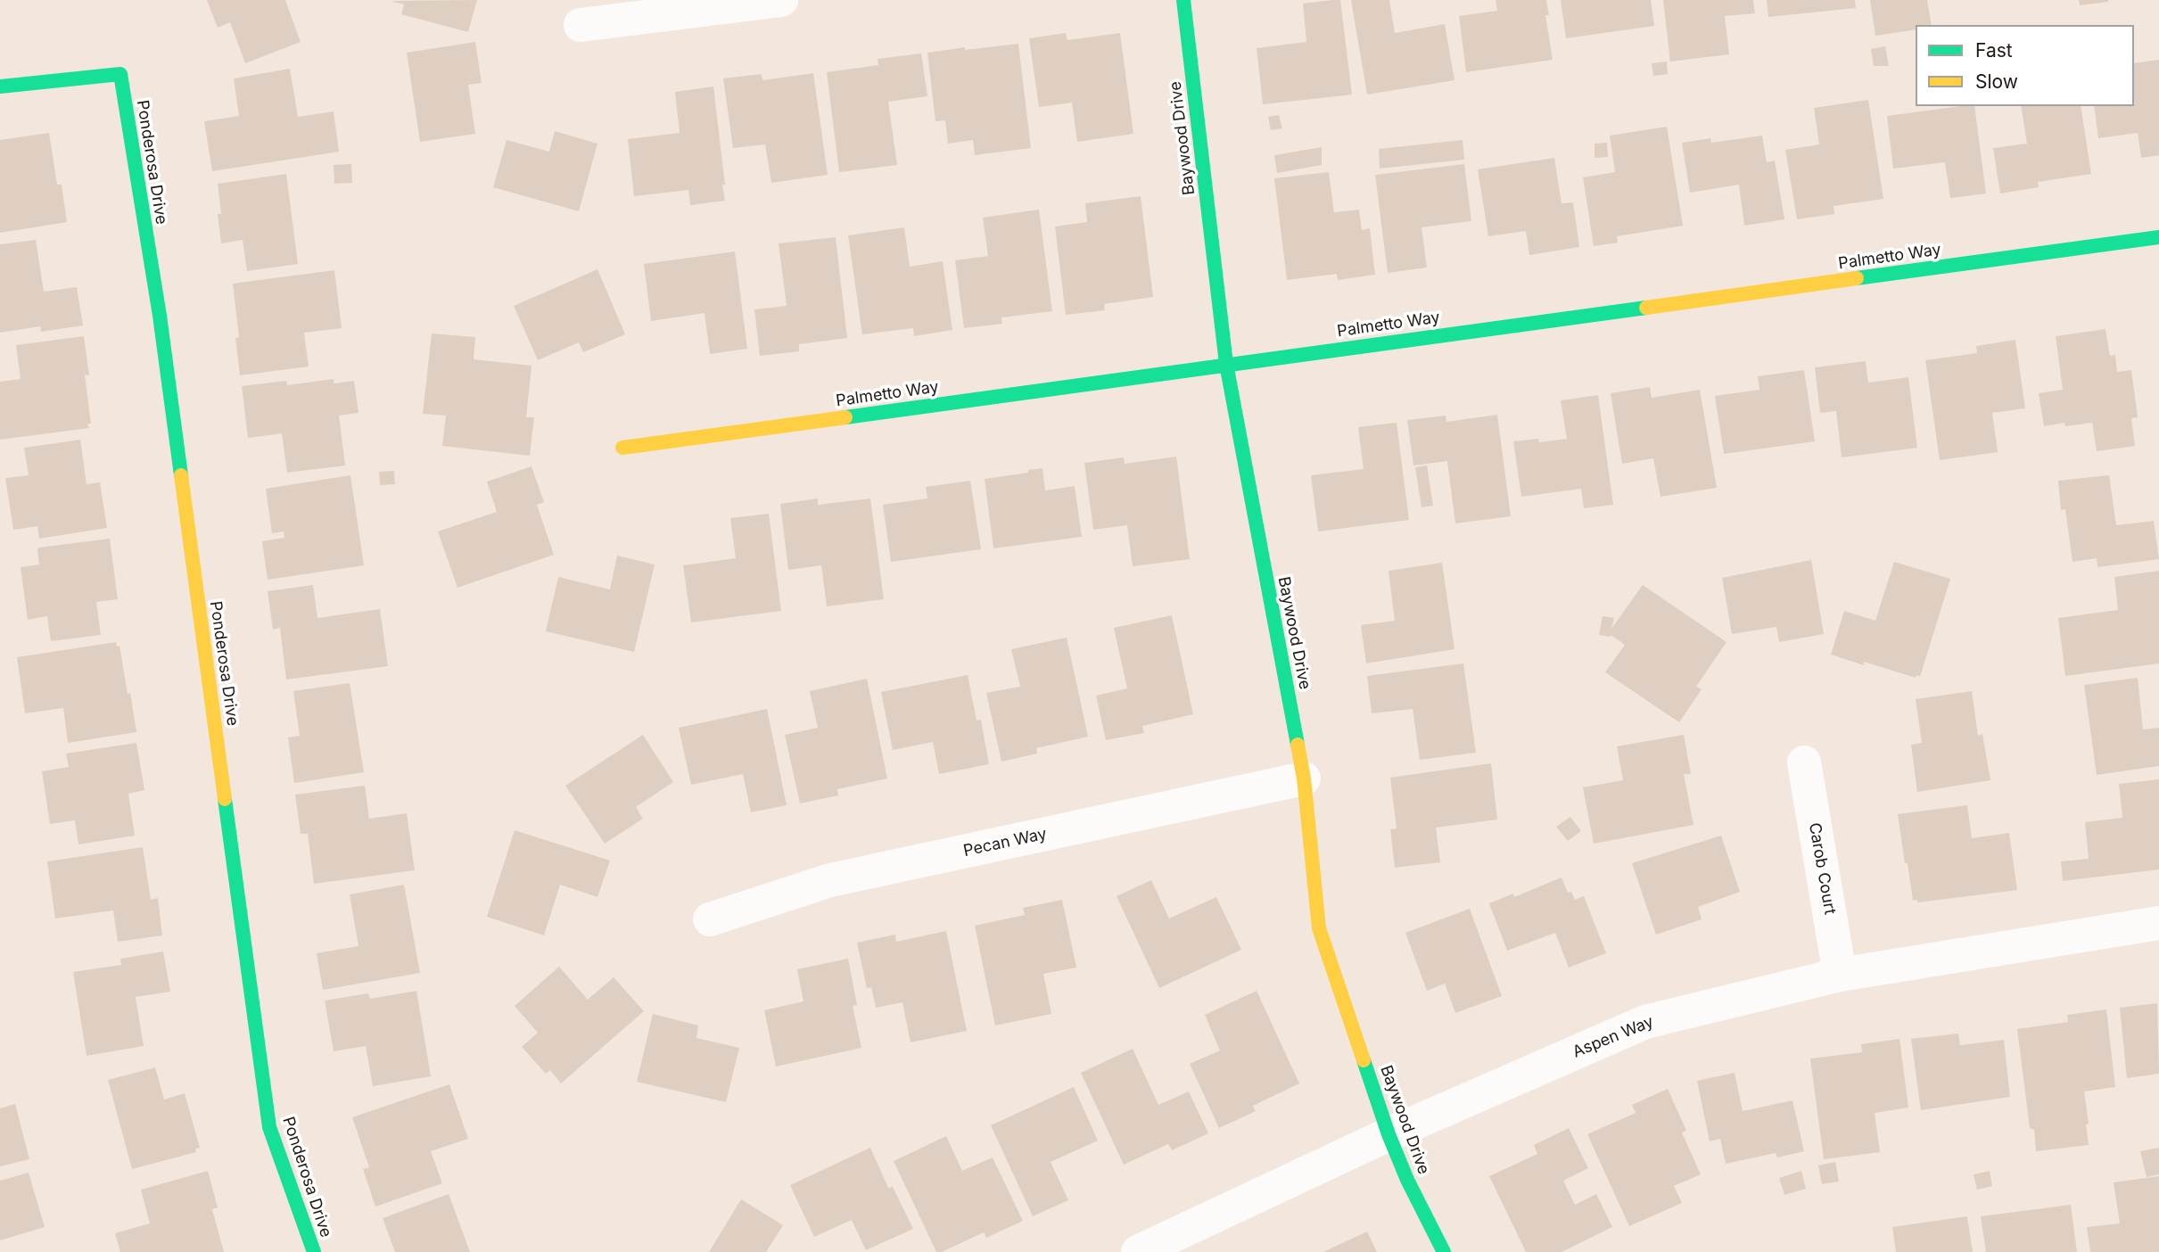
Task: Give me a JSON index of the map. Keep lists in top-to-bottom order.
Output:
{
  "streets": {
    "street": [
      "Baywood Drive",
      "Ponderosa Drive",
      "Palmetto Way",
      "Pecan Way",
      "Carob Court",
      "Aspen Way"
    ]
  },
  "crossings": [
    ["Baywood Drive", "Palmetto Way"],
    ["Baywood Drive", "Pecan Way"],
    ["Baywood Drive", "Aspen Way"],
    ["Carob Court", "Aspen Way"]
  ],
  "legend": ["Fast", "Slow"]
}
